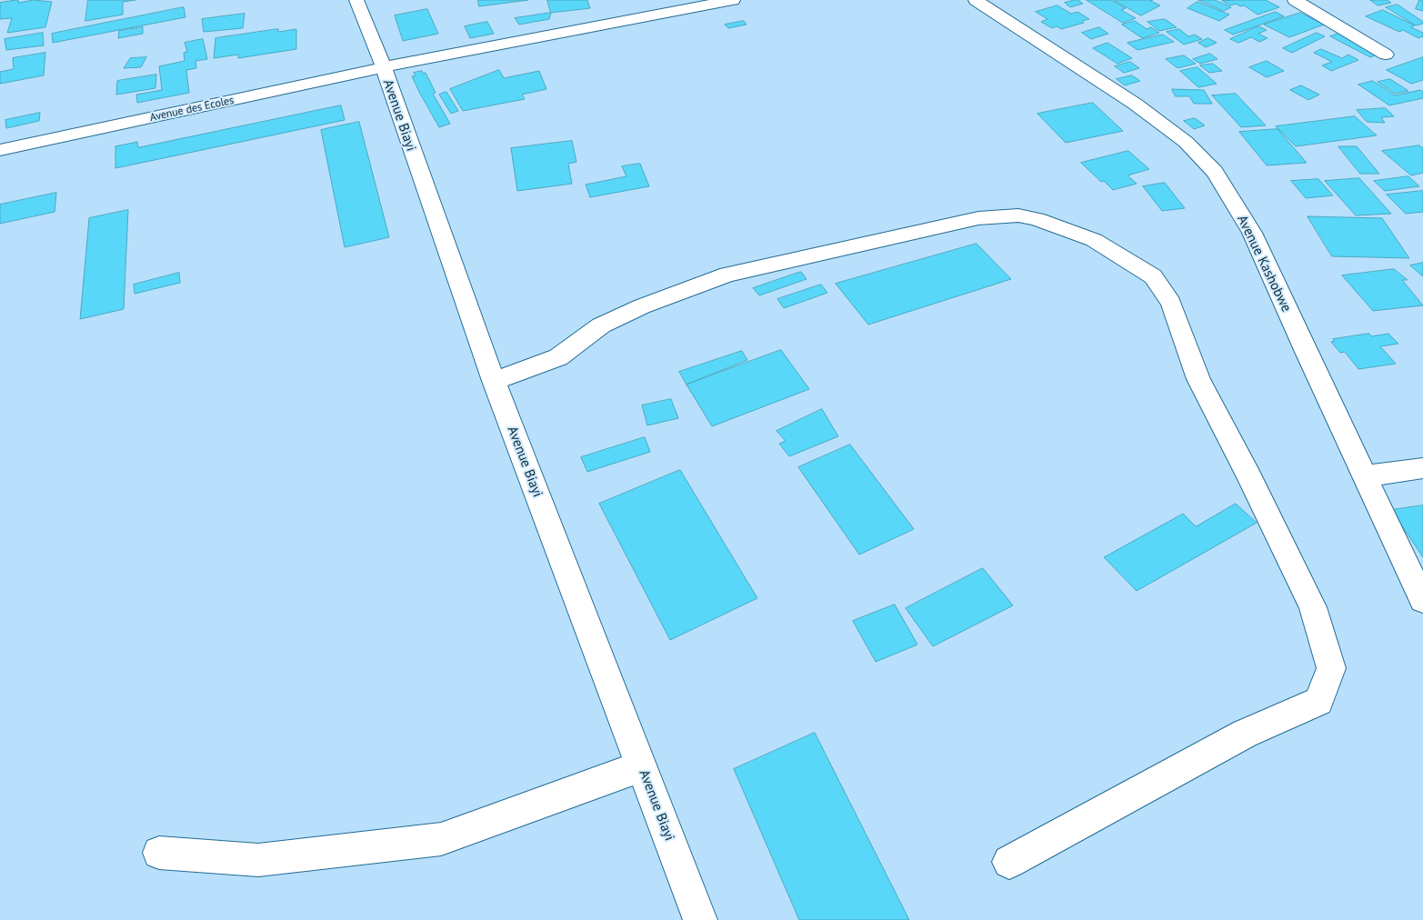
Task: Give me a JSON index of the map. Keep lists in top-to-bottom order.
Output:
{
  "streets": {
    "street": ["Avenue des Ecoles", "Avenue Biayi", "Avenue Kashobwe"]
  },
  "crossings": [
    ["Avenue des Ecoles", "Avenue Biayi"]
  ]
}
